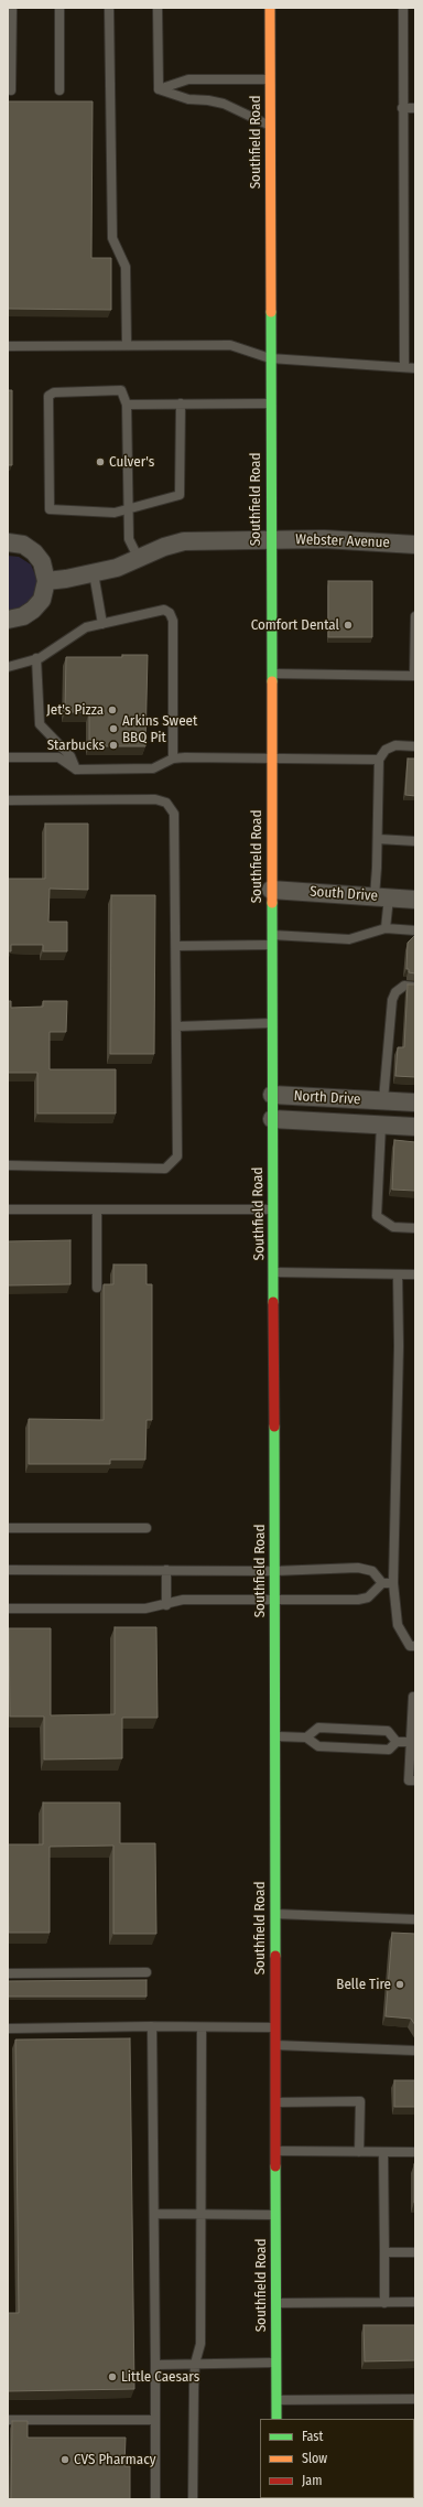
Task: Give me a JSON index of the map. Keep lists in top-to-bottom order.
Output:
{
  "streets": {
    "main road": ["Southfield Road"],
    "street": ["Webster Avenue", "South Drive", "North Drive"]
  },
  "crossings": [
    ["Southfield Road", "Webster Avenue"],
    ["Southfield Road", "South Drive"],
    ["Southfield Road", "North Drive"]
  ],
  "places": [
    "Culver's",
    "Comfort Dental",
    "Jet's Pizza",
    "Arkins Sweet BBQ Pit",
    "Starbucks",
    "Belle Tire",
    "Little Caesars",
    "CVS Pharmacy"
  ],
  "legend": ["Fast", "Slow", "Jam"]
}
